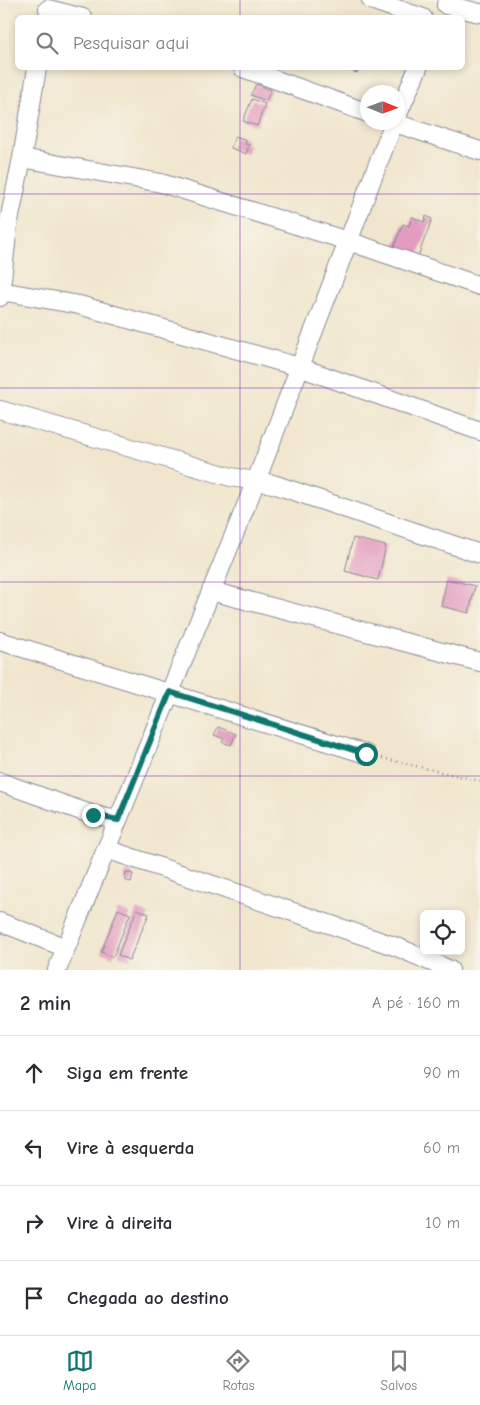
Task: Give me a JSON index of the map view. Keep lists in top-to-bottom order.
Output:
{
  "north": "right",
  "page": {
    "search": "Pesquisar aqui",
    "heading": ["2 min", "A pé · 160 m"],
    "list": [
      ["Siga em frente", "90 m"],
      ["Vire à esquerda", "60 m"],
      ["Vire à direita", "10 m"],
      "Chegada ao destino"
    ],
    "nav": ["Mapa", "Rotas", "Salvos"]
  }
}
